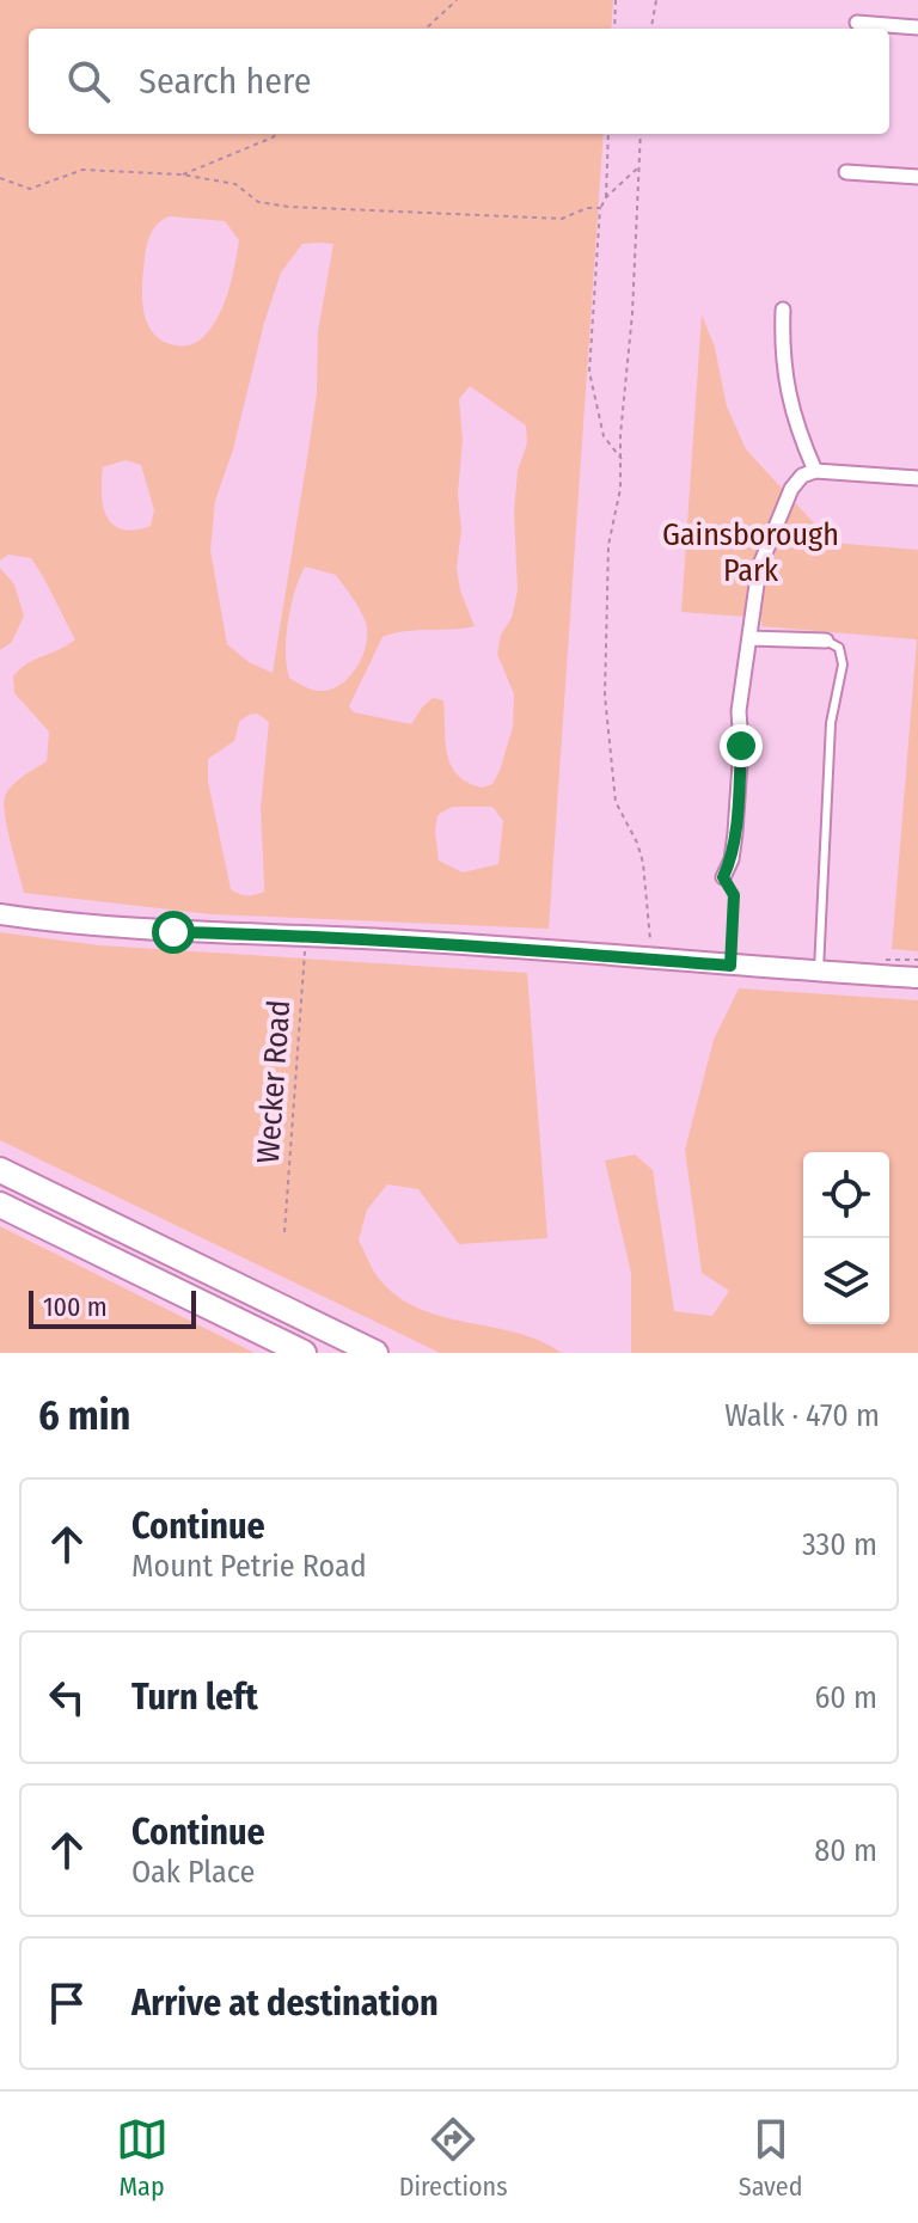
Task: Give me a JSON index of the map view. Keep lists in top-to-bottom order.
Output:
{
  "streets": {
    "path": ["Wecker Road"]
  },
  "parks": ["Gainsborough Park"],
  "scale_bar": "100 m",
  "page": {
    "search": "Search here",
    "scale": "100 m",
    "heading": ["6 min", "Walk · 470 m"],
    "list": [
      ["Continue", "Mount Petrie Road", "330 m"],
      ["Turn left", "60 m"],
      ["Continue", "Oak Place", "80 m"],
      "Arrive at destination"
    ],
    "nav": ["Map", "Directions", "Saved"]
  }
}
